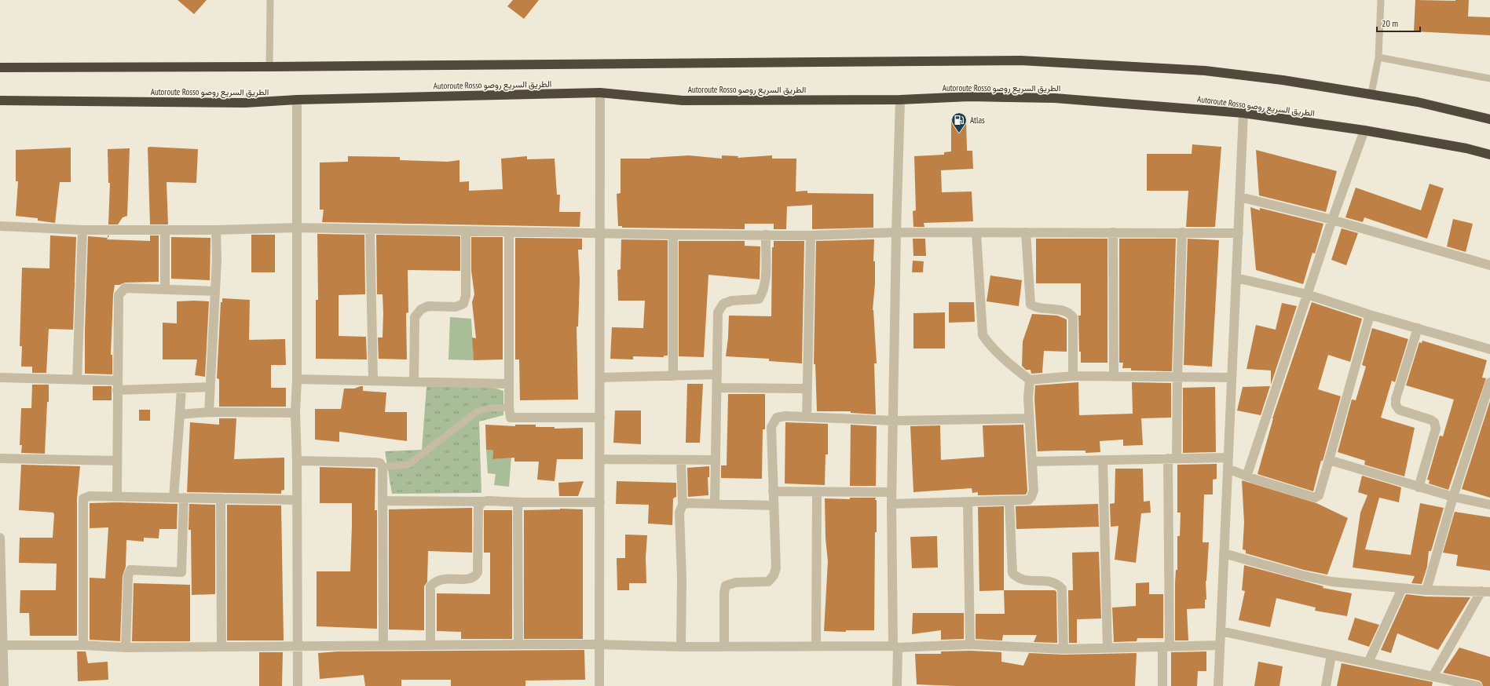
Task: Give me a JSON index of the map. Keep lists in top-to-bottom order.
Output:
{
  "streets": {
    "highway": ["Autoroute Rosso الطريق السريع روصو"]
  },
  "places": {
    "fuel station": ["Atlas"]
  },
  "scale_bar": "20 m"
}
